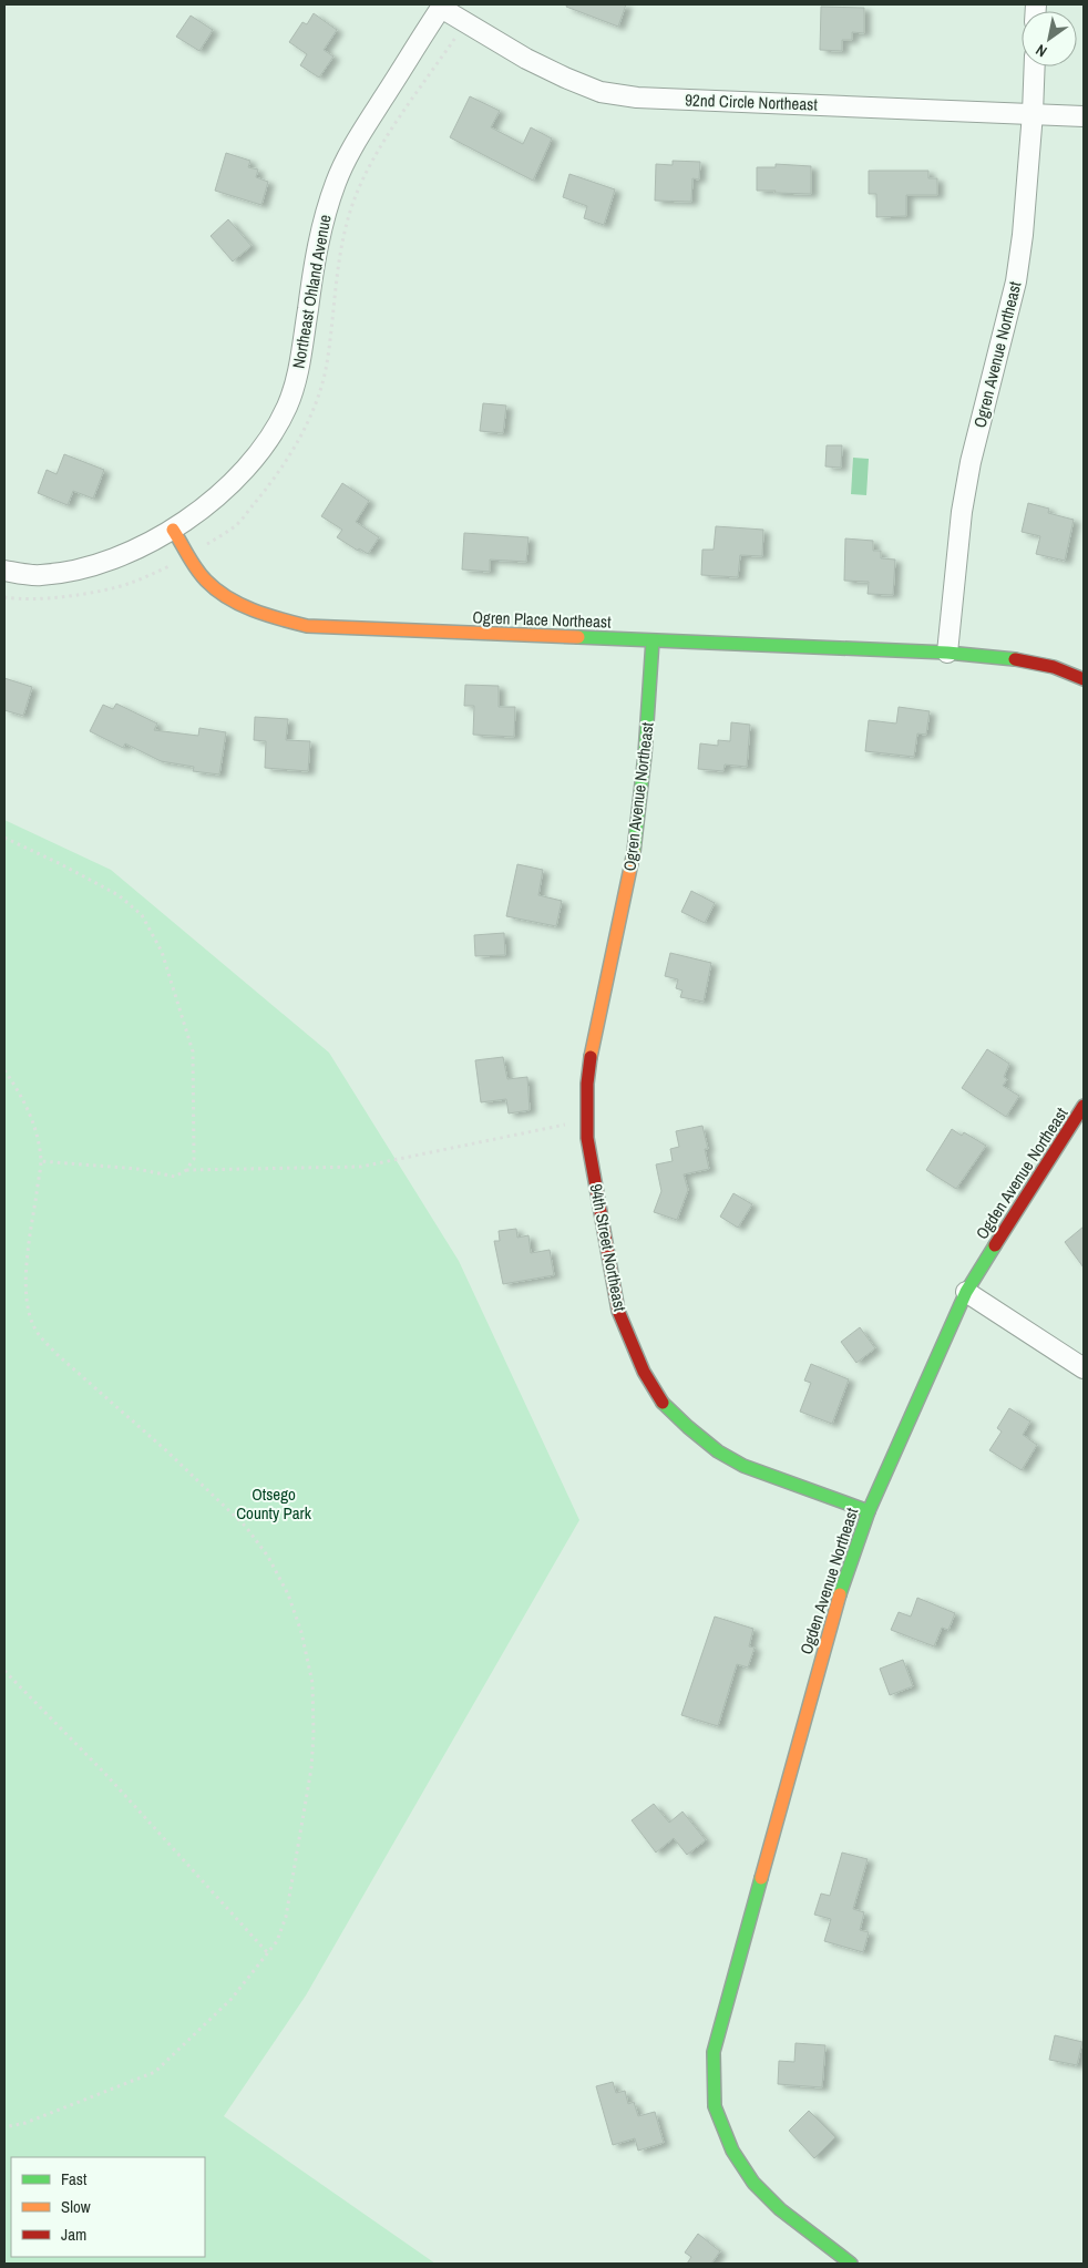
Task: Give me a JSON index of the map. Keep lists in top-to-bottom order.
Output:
{
  "streets": {
    "street": [
      "92nd Circle Northeast",
      "Northeast Ohland Avenue",
      "Ogren Avenue Northeast",
      "Ogren Place Northeast",
      "Ogden Avenue Northeast",
      "94th Street Northeast"
    ]
  },
  "crossings": [
    ["92nd Circle Northeast", "Northeast Ohland Avenue"],
    ["92nd Circle Northeast", "Ogren Avenue Northeast"],
    ["Northeast Ohland Avenue", "Ogren Place Northeast"],
    ["Ogren Avenue Northeast", "Ogren Place Northeast"],
    ["Ogren Avenue Northeast", "94th Street Northeast"],
    ["Ogden Avenue Northeast", "94th Street Northeast"]
  ],
  "parks": ["Otsego County Park"],
  "legend": ["Fast", "Slow", "Jam"],
  "north": "bottom left"
}
